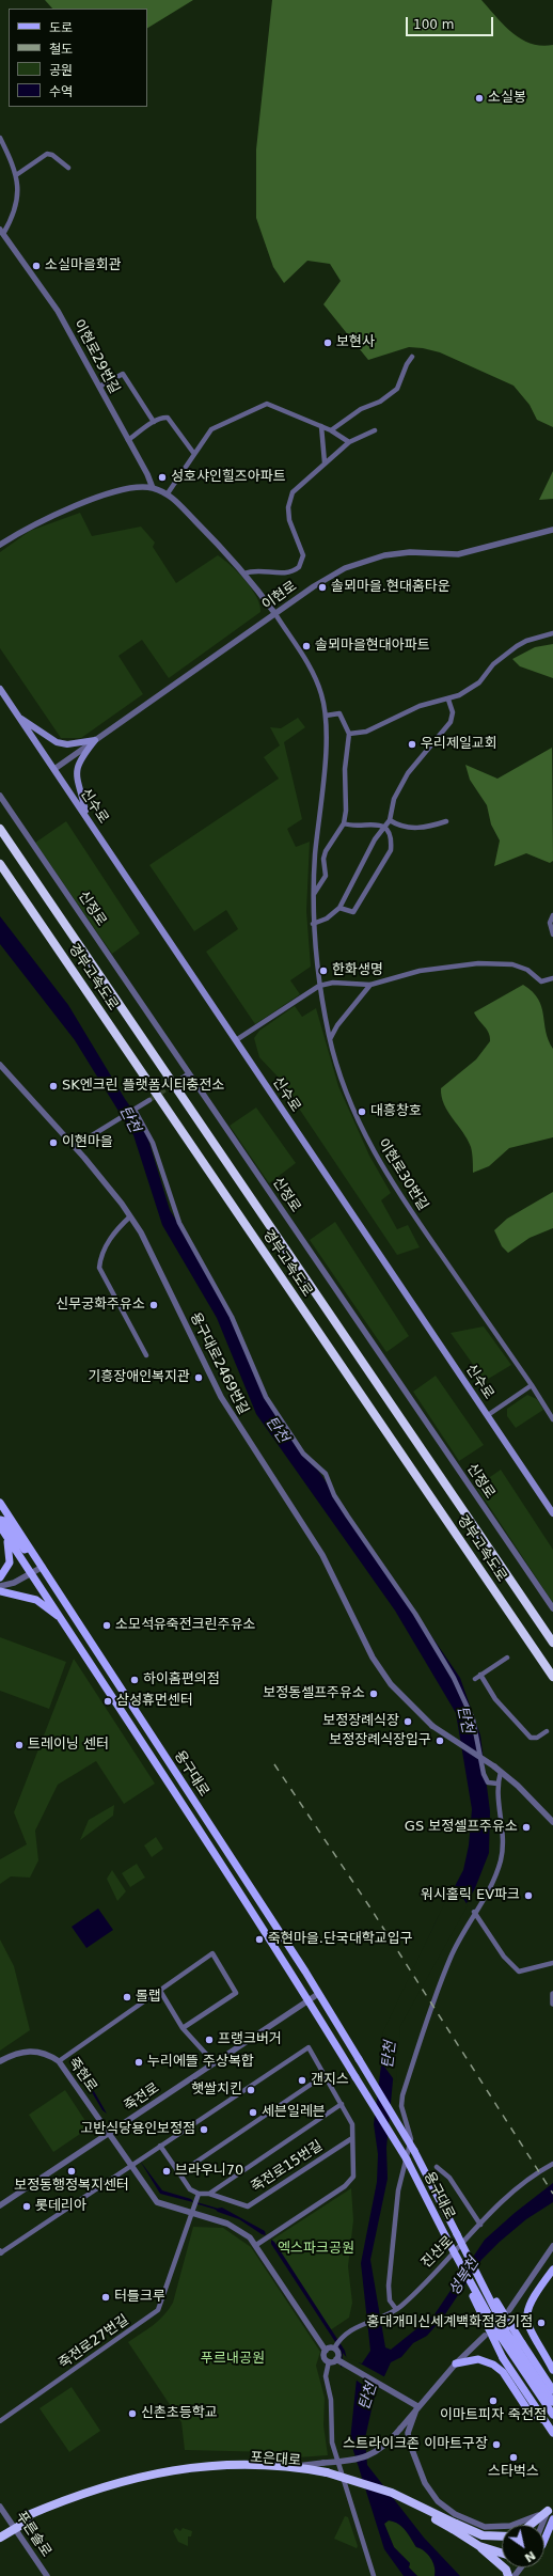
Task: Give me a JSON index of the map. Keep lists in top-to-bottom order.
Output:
{
  "streets": {
    "highway": ["경부고속도로", "포은대로"],
    "main road": ["신수로", "용구대로"],
    "street": [
      "이현로29번길",
      "이현로",
      "신정로",
      "이현로30번길",
      "용구대로2469번길",
      "죽현로",
      "죽전로",
      "죽전로15번길",
      "진산로",
      "죽전로27번길",
      "푸른솔로"
    ]
  },
  "crossings": [
    ["이현로", "신수로"],
    ["이현로", "이현로30번길"],
    ["용구대로", "죽전로"],
    ["죽현로", "죽전로"]
  ],
  "water": ["탄천", "성복천"],
  "parks": ["엑스파크공원", "푸르내공원"],
  "places": [
    "소실봉",
    "소실마을회관",
    "보현사",
    "성호샤인힐즈아파트",
    "솔뫼마을.현대홈타운",
    "솔뫼마을현대아파트",
    "우리제일교회",
    "한화생명",
    "SK엔크린 플랫폼시티충전소",
    "대흥창호",
    "이현마을",
    "신무궁화주유소",
    "기흥장애인복지관",
    "소모석유죽전크린주유소",
    "하이홈편의점",
    "보정동셀프주유소",
    "삼성휴먼센터",
    "보정장례식장",
    "보정장례식장입구",
    "트레이닝 센터",
    "GS 보정셀프주유소",
    "워시홀릭 EV파크",
    "죽현마을.단국대학교입구",
    "롤랩",
    "프랭크버거",
    "누리에뜰 주상복합",
    "갠지스",
    "햇쌀치킨",
    "세븐일레븐",
    "고반식당용인보정점",
    "보정동행정복지센터",
    "브라우니70",
    "롯데리아",
    "터틀크루",
    "홍대개미신세계백화점경기점",
    "이마트피자 죽전점",
    "신촌초등학교",
    "스트라이크존 이마트구장",
    "스타벅스"
  ],
  "legend": [
    "도로",
    "철도",
    "공원",
    "수역"
  ],
  "scale_bar": "100 m",
  "north": "bottom right"
}
